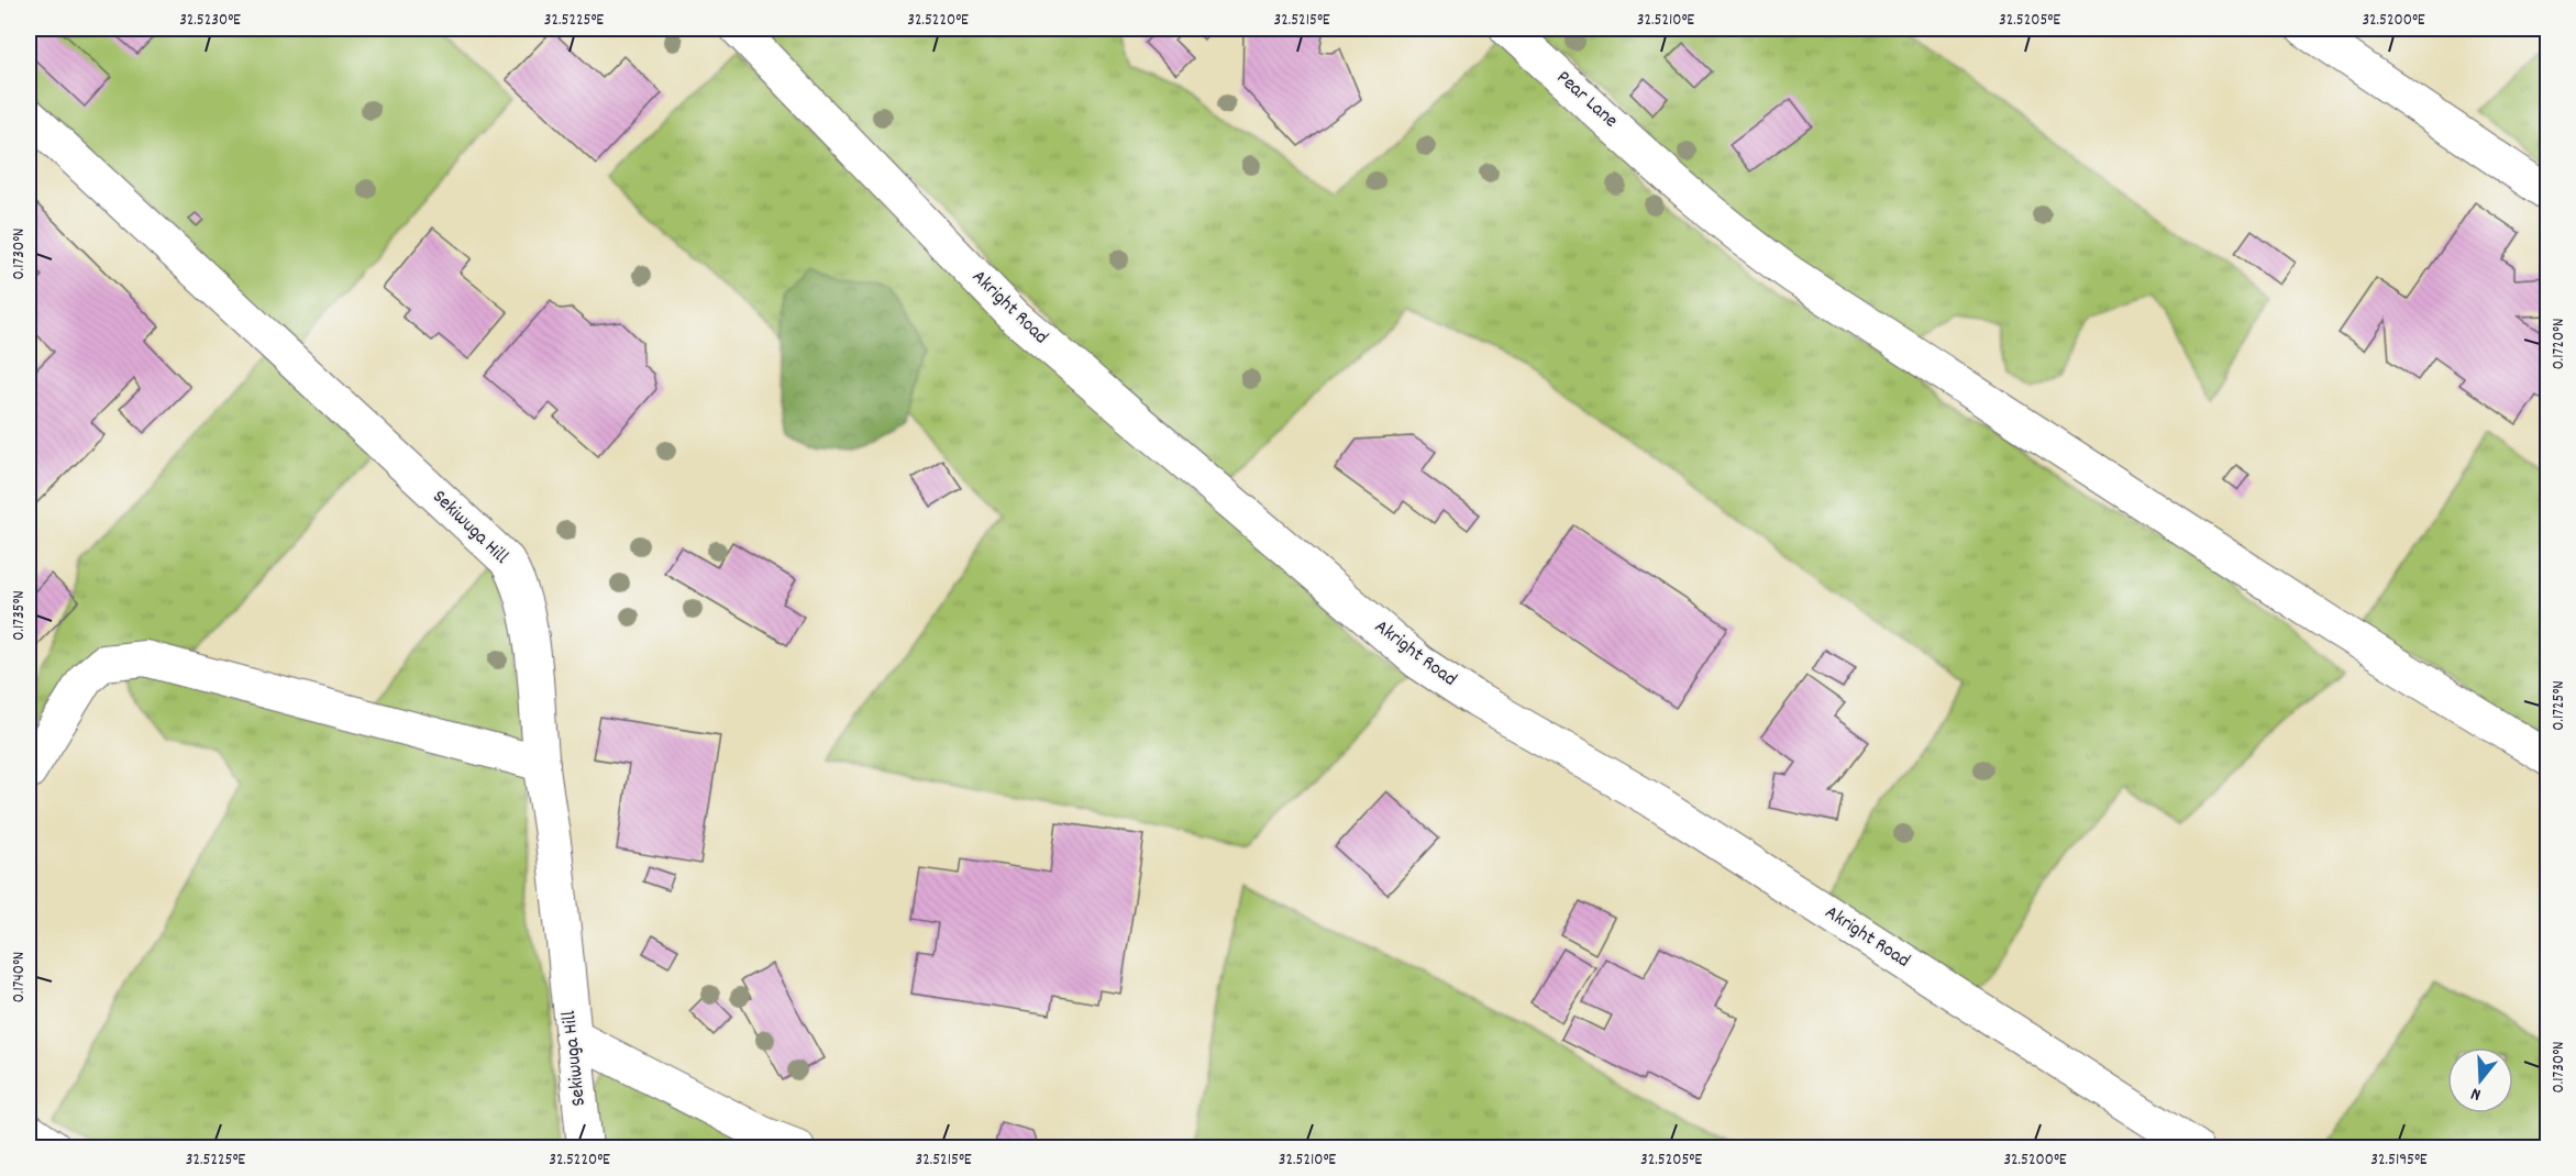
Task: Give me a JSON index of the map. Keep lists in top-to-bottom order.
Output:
{
  "streets": {
    "street": ["Pear Lane", "Akright Road", "Sekiwuga Hill"]
  },
  "north": "bottom",
  "coordinates": [
    "32.5230°E",
    "32.5225°E",
    "32.5220°E",
    "32.5215°E",
    "32.5210°E",
    "32.5205°E",
    "32.5200°E",
    "0.1730°N",
    "0.1720°N",
    "0.1735°N",
    "0.1725°N",
    "0.1740°N",
    "32.5195°E"
  ]
}
